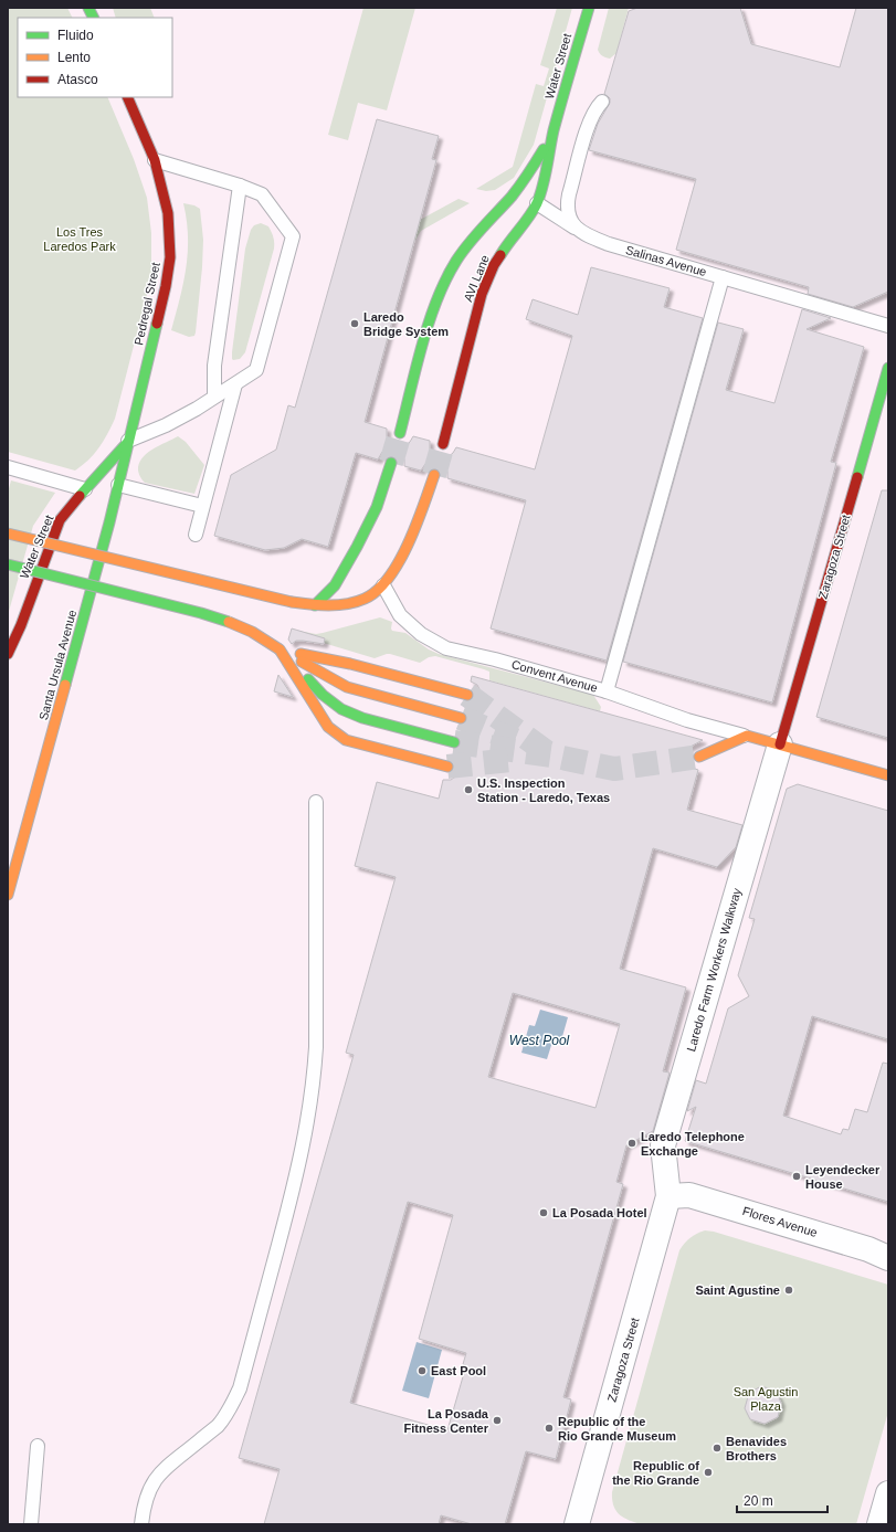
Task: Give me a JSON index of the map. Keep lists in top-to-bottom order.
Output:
{
  "streets": {
    "main road": [
      "Water Street",
      "AVI Lane",
      "Pedregal Street",
      "Zaragoza Street",
      "Santa Ursula Avenue"
    ],
    "street": ["Laredo Farm Workers Walkway", "Flores Avenue"],
    "lane": ["Salinas Avenue", "Convent Avenue"]
  },
  "crossings": [
    ["Water Street", "AVI Lane"],
    ["Water Street", "Pedregal Street"],
    ["Water Street", "Santa Ursula Avenue"],
    ["Salinas Avenue", "AVI Lane"],
    ["Pedregal Street", "Santa Ursula Avenue"],
    ["Zaragoza Street", "Laredo Farm Workers Walkway"],
    ["Zaragoza Street", "Flores Avenue"],
    ["Laredo Farm Workers Walkway", "Flores Avenue"]
  ],
  "water": ["West Pool"],
  "parks": ["Los Tres Laredos Park", "San Agustin Plaza"],
  "places": [
    "Laredo Bridge System",
    "U.S. Inspection Station - Laredo, Texas",
    "Laredo Telephone Exchange",
    "Leyendecker House",
    "La Posada Hotel",
    "Saint Agustine",
    "East Pool",
    "La Posada Fitness Center",
    "Republic of the Rio Grande Museum",
    "Benavides Brothers",
    "Republic of the Rio Grande"
  ],
  "legend": ["Fluido", "Lento", "Atasco"],
  "scale_bar": "20 m"
}
